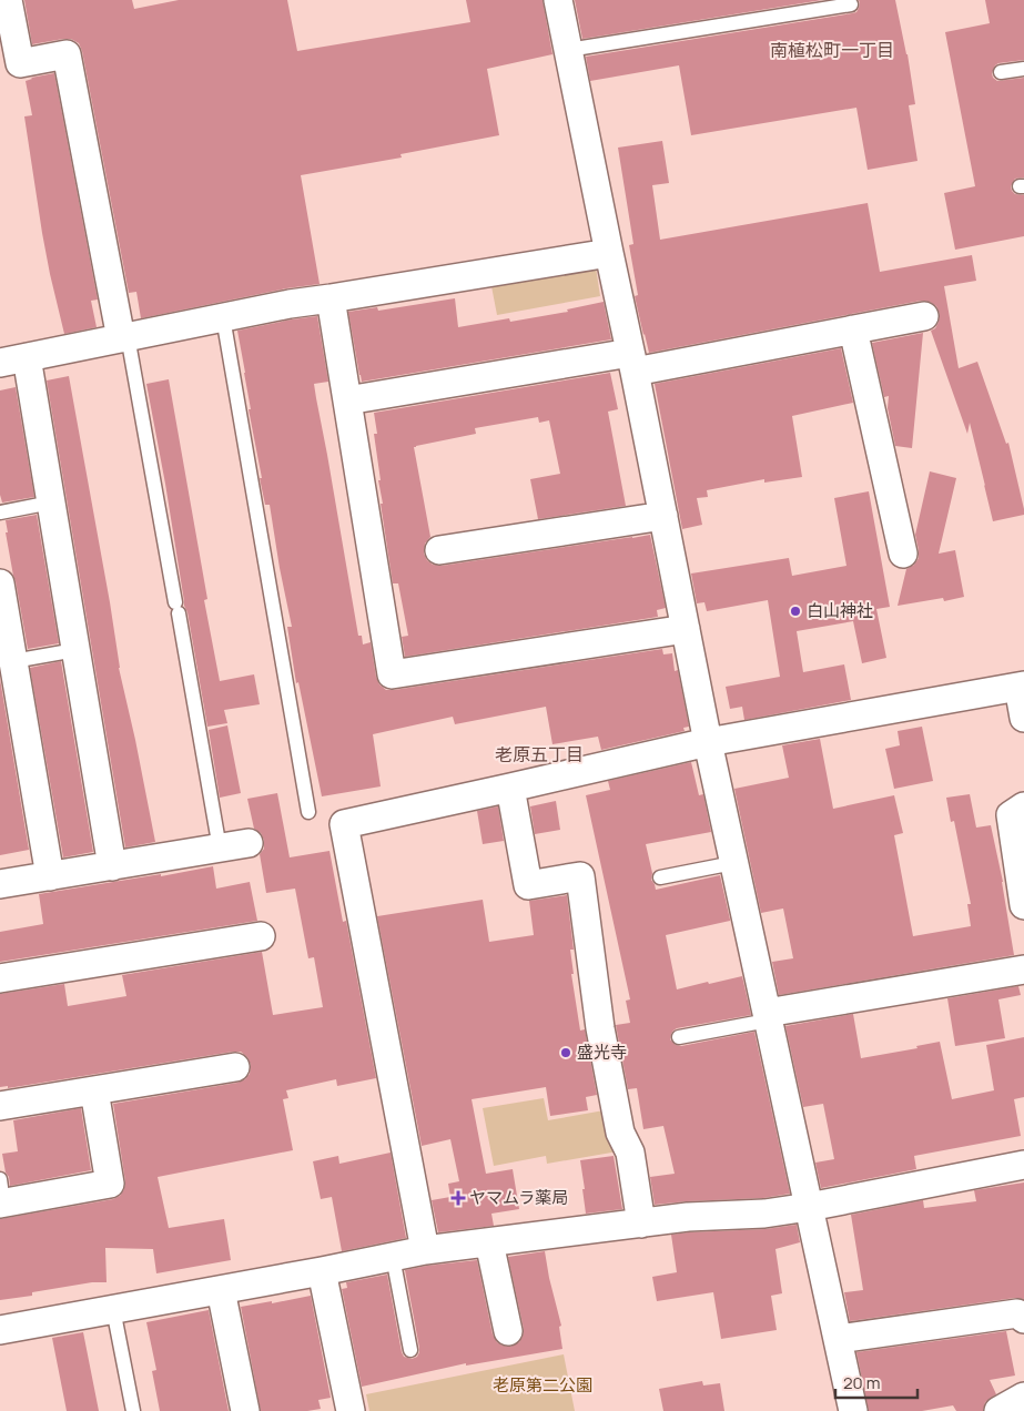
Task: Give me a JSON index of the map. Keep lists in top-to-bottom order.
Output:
{
  "districts": ["南植松町一丁目", "老原五丁目"],
  "parks": ["老原第二公園"],
  "places": {
    "other": ["白山神社", "盛光寺"],
    "health": ["ヤマムラ薬局"]
  },
  "scale_bar": "20 m"
}
